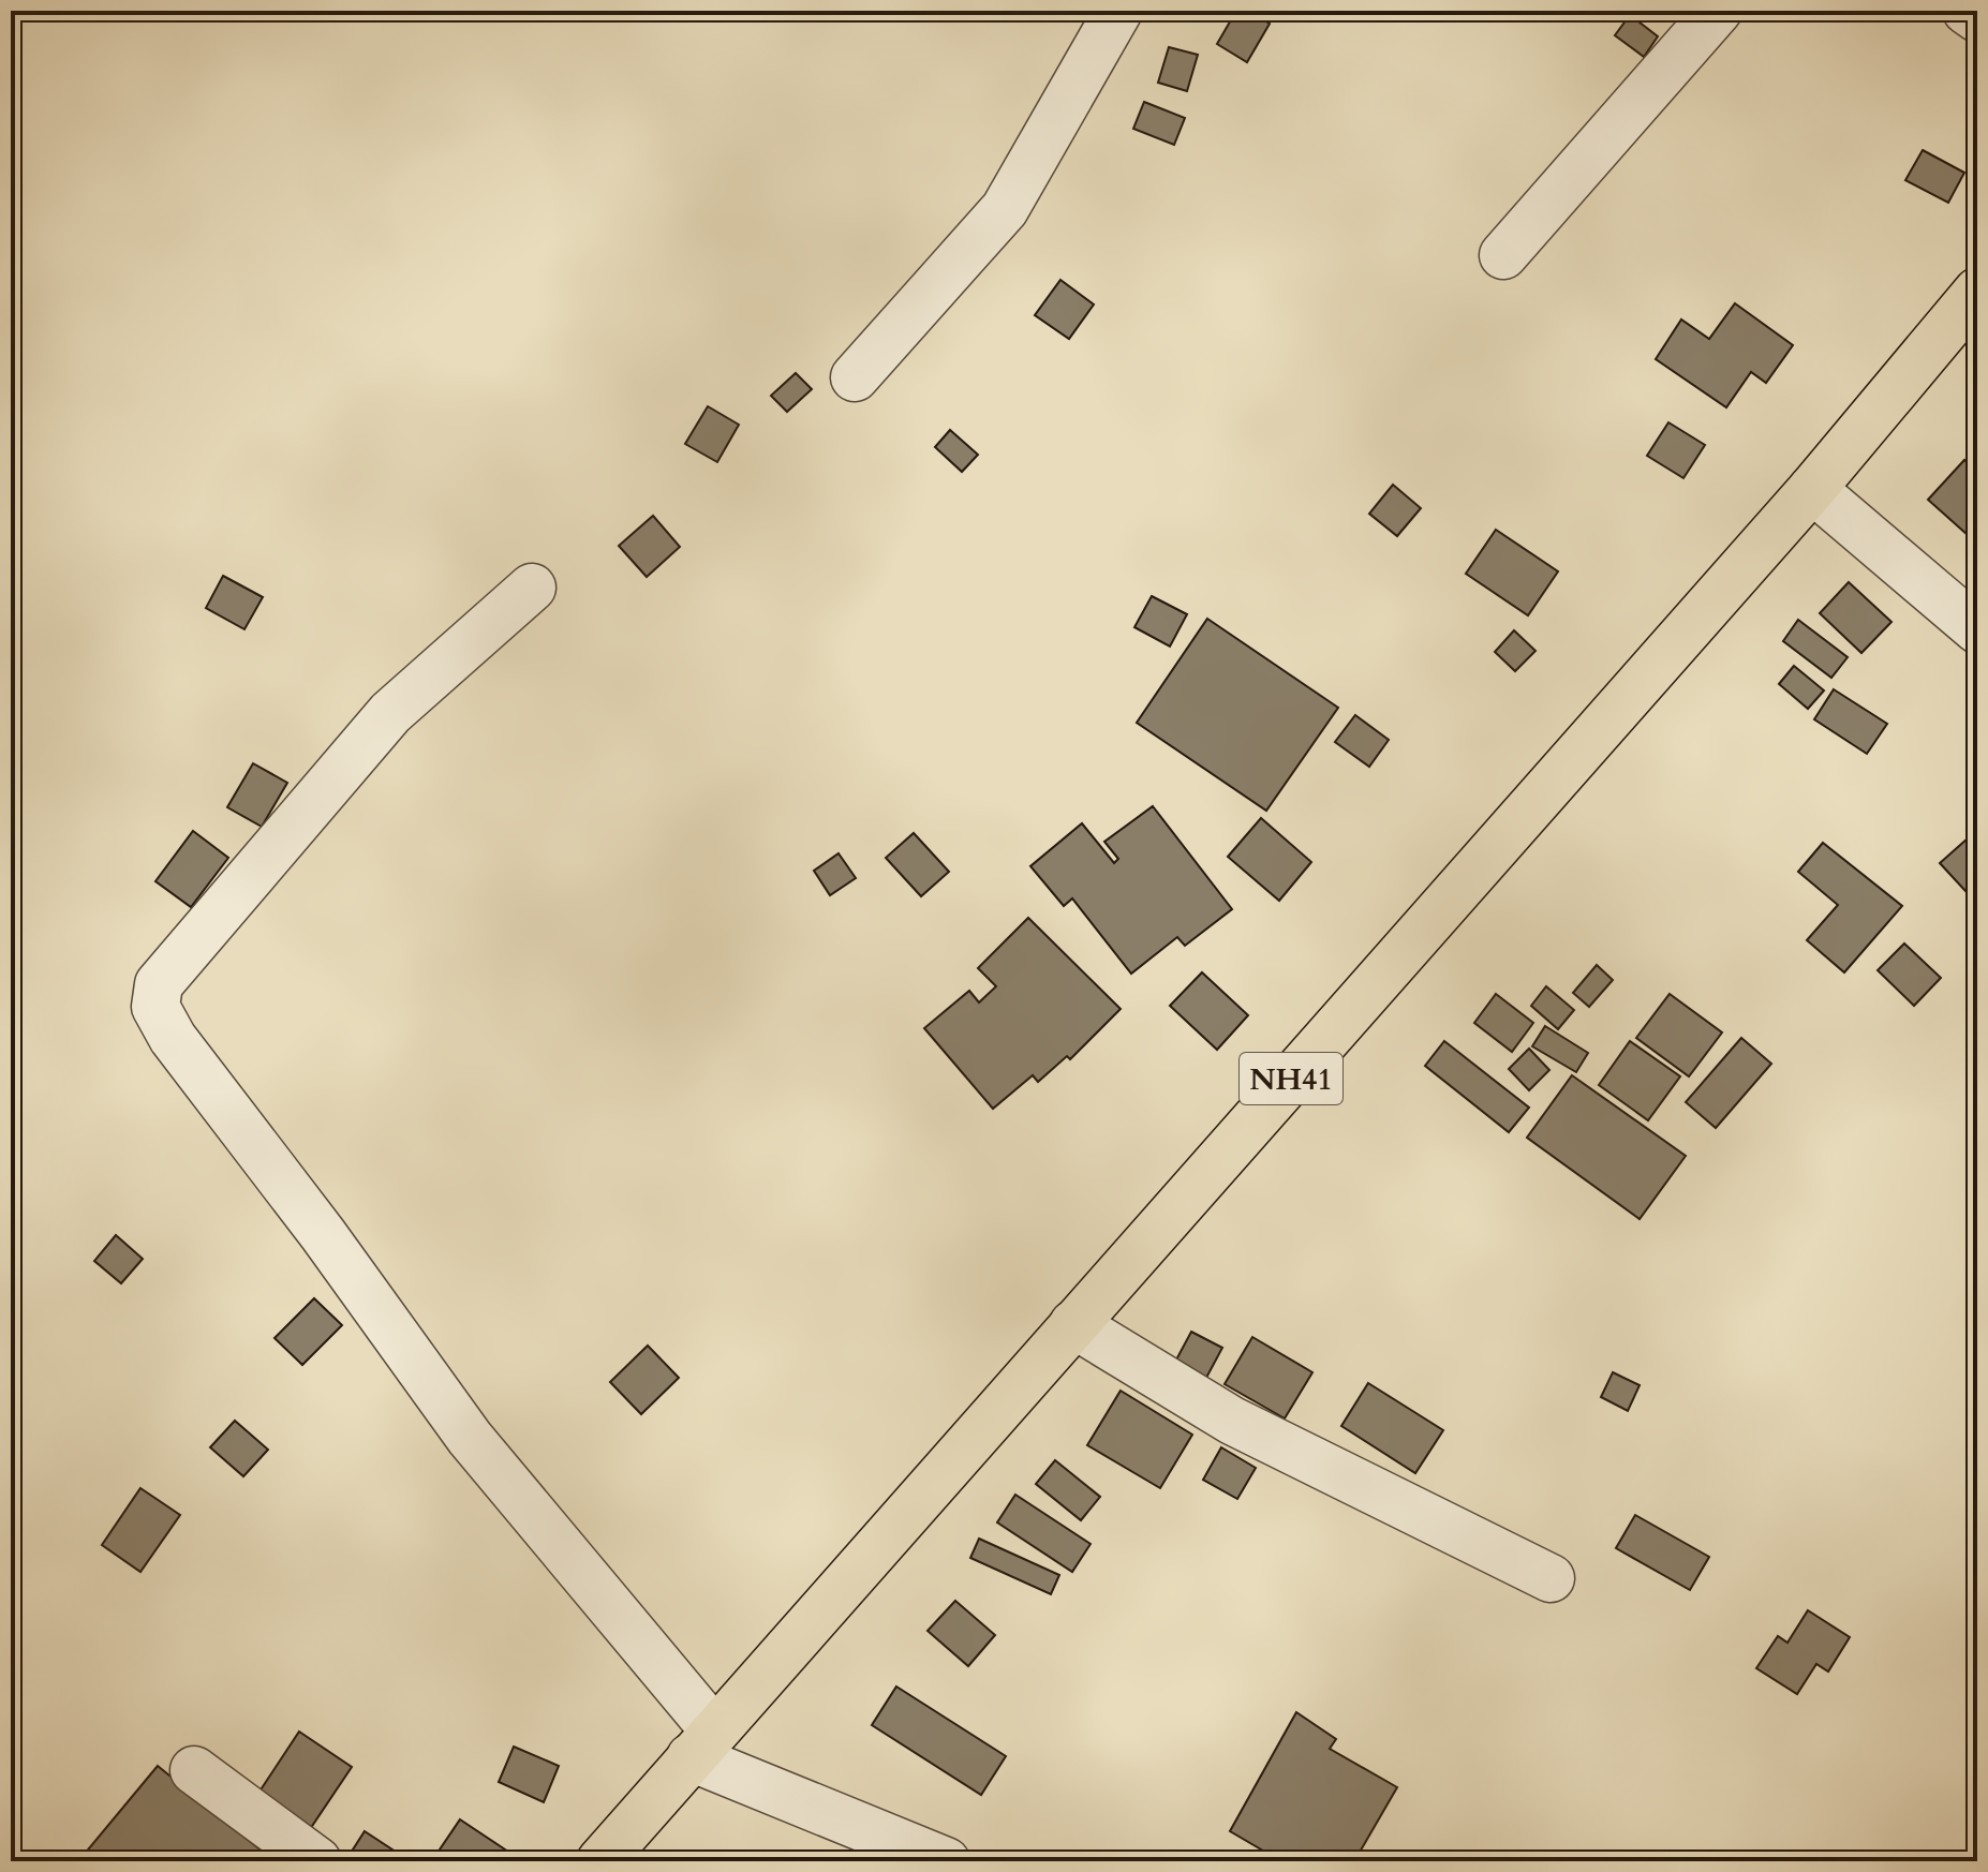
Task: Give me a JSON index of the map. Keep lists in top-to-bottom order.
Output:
{
  "streets": {
    "highway": ["NH41"]
  }
}
